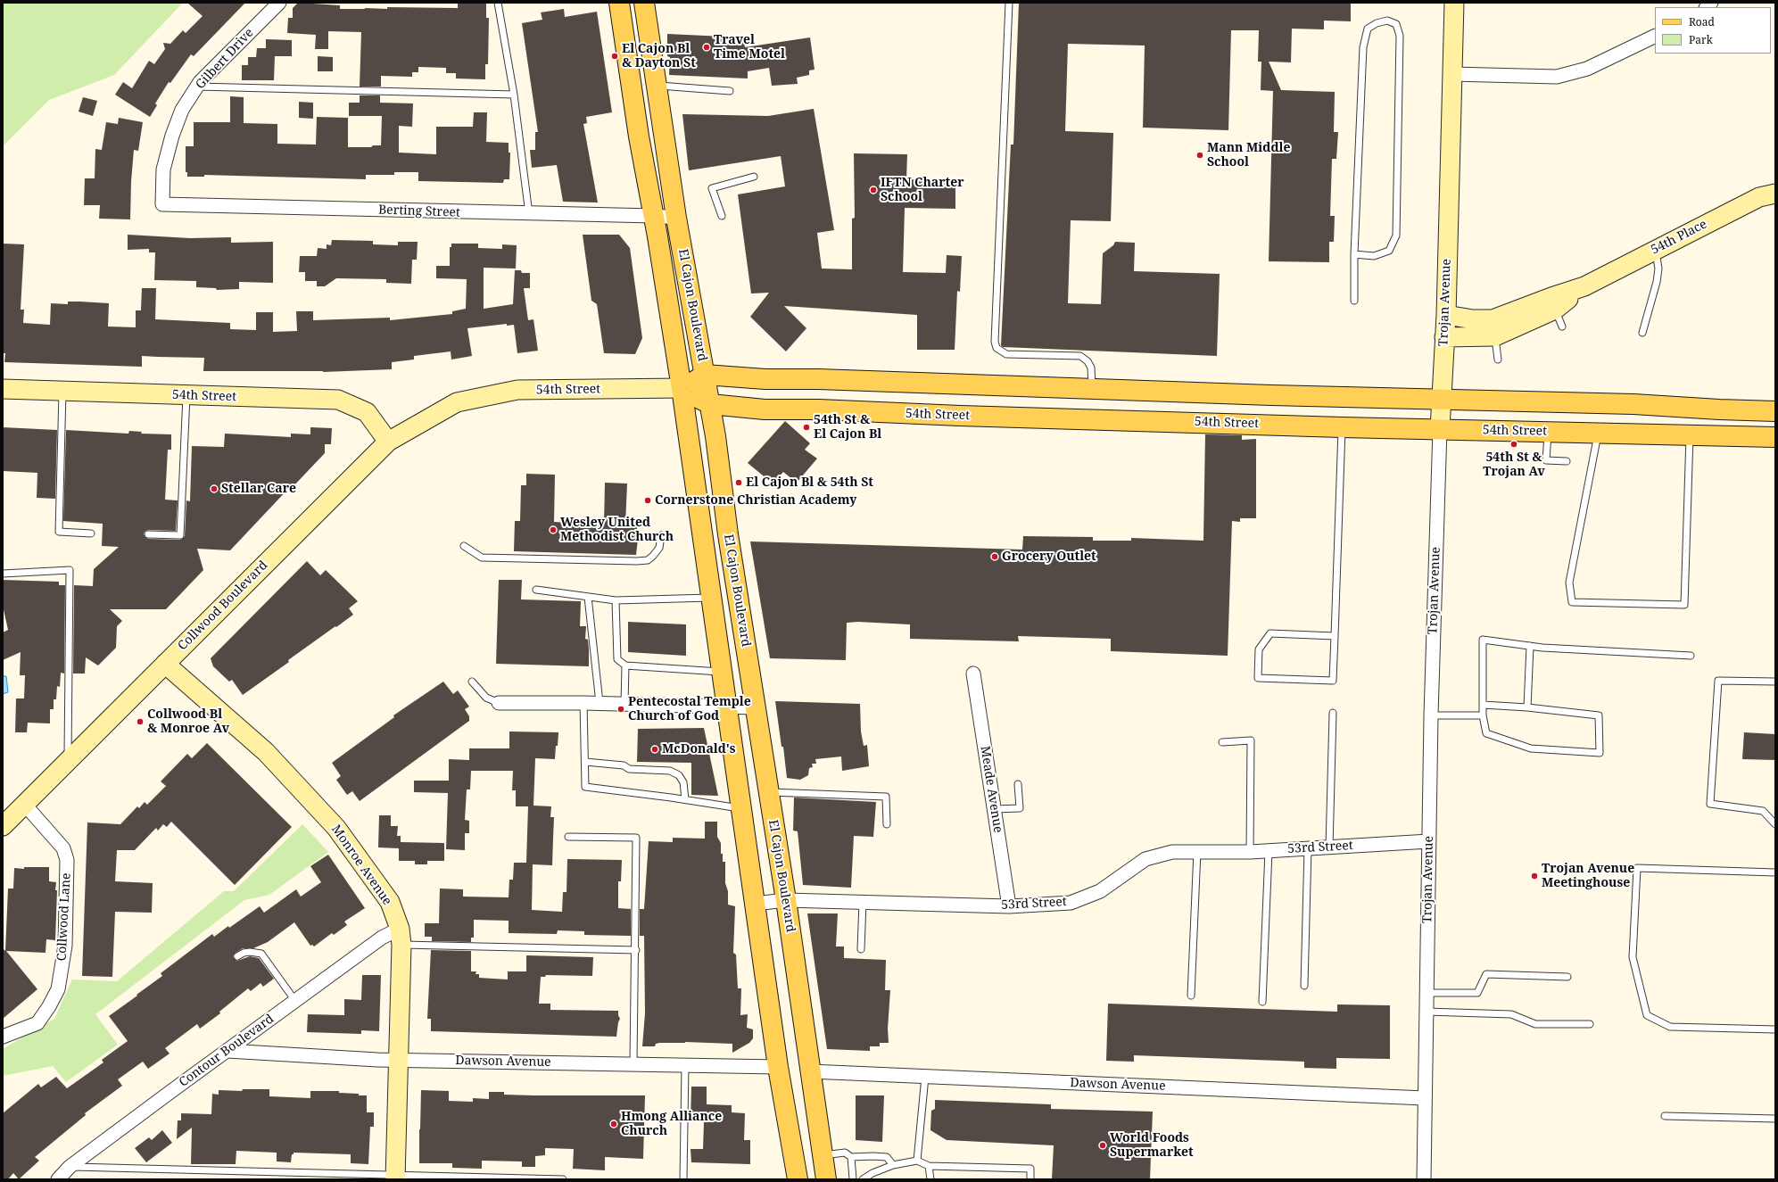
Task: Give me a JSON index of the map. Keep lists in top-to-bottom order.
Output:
{
  "streets": {
    "main road": ["El Cajon Boulevard", "54th Street"],
    "street": [
      "Gilbert Drive",
      "Berting Street",
      "54th Place",
      "Trojan Avenue",
      "Collwood Boulevard",
      "Meade Avenue",
      "53rd Street",
      "Monroe Avenue",
      "Collwood Lane",
      "Contour Boulevard",
      "Dawson Avenue"
    ]
  },
  "crossings": [
    ["Gilbert Drive", "Berting Street"],
    ["Berting Street", "El Cajon Boulevard"],
    ["54th Place", "Trojan Avenue"],
    ["Trojan Avenue", "54th Street"],
    ["Trojan Avenue", "53rd Street"],
    ["Trojan Avenue", "Dawson Avenue"],
    ["El Cajon Boulevard", "54th Street"],
    ["El Cajon Boulevard", "53rd Street"],
    ["El Cajon Boulevard", "Dawson Avenue"],
    ["54th Street", "Collwood Boulevard"],
    ["Collwood Boulevard", "Monroe Avenue"],
    ["Collwood Boulevard", "Collwood Lane"],
    ["Meade Avenue", "53rd Street"],
    ["Monroe Avenue", "Contour Boulevard"],
    ["Monroe Avenue", "Dawson Avenue"],
    ["Contour Boulevard", "Dawson Avenue"]
  ],
  "places": [
    "Travel Time Motel",
    "El Cajon Bl & Dayton St",
    "Mann Middle School",
    "IFTN Charter School",
    "54th St & El Cajon Bl",
    "54th St & Trojan Av",
    "El Cajon Bl & 54th St",
    "Stellar Care",
    "Cornerstone Christian Academy",
    "Wesley United Methodist Church",
    "Grocery Outlet",
    "Pentecostal Temple Church of God",
    "Collwood Bl & Monroe Av",
    "McDonald's",
    "Trojan Avenue Meetinghouse",
    "Hmong Alliance Church",
    "World Foods Supermarket"
  ],
  "legend": ["Road", "Park"]
}
